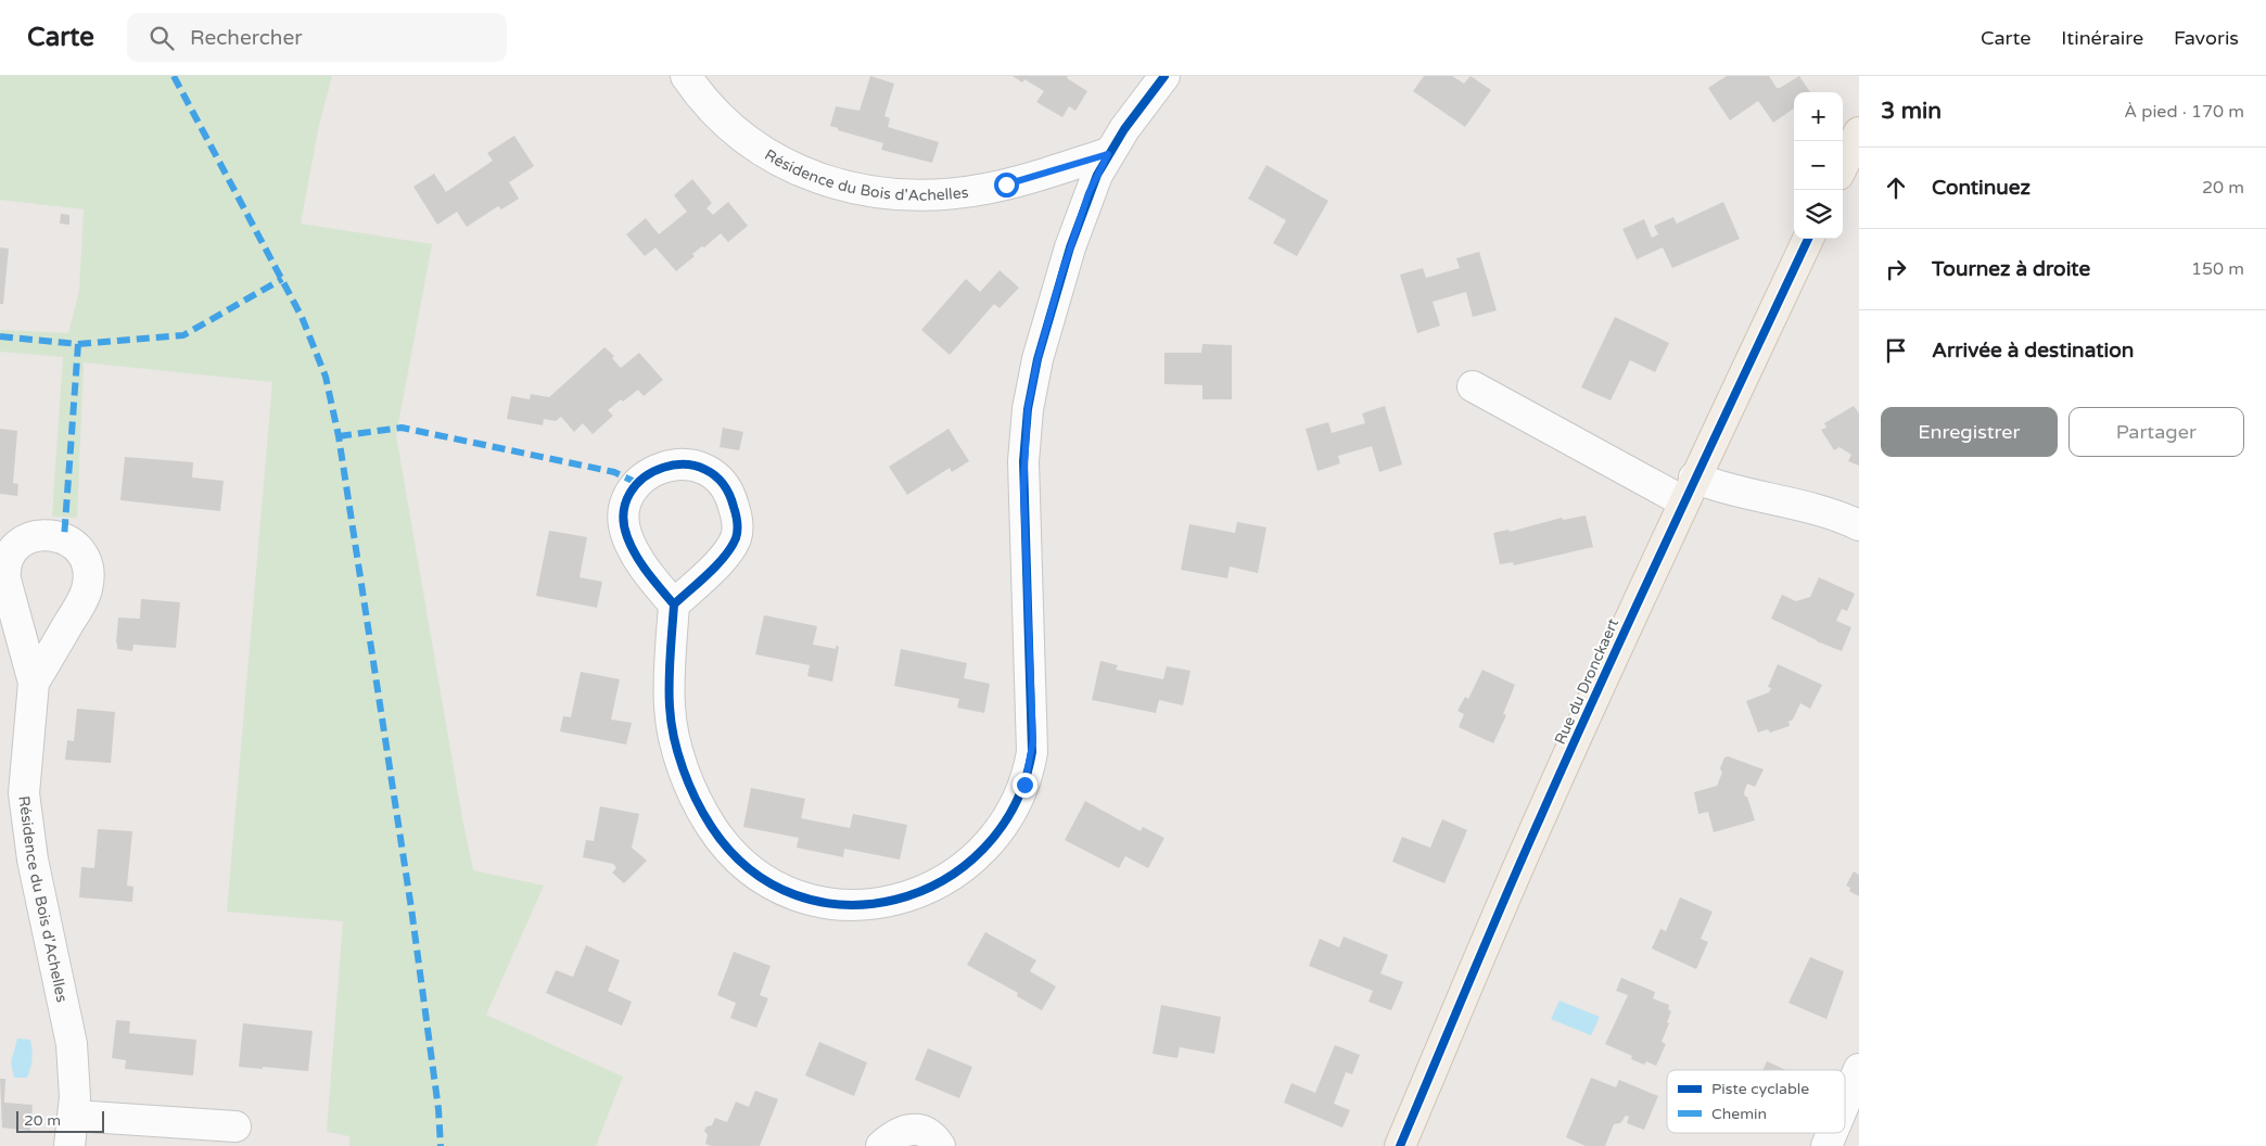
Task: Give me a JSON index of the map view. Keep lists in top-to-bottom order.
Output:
{
  "streets": {
    "main road": ["Rue du Dronckaert"],
    "street": ["Résidence du Bois d'Achelles"]
  },
  "legend": ["Piste cyclable", "Chemin"],
  "scale_bar": "20 m",
  "page": {
    "header": "Carte",
    "search": "Rechercher",
    "nav": ["Carte", "Itinéraire", "Favoris"],
    "heading": ["3 min", "À pied · 170 m"],
    "map_buttons": ["+", "−"],
    "list": [
      ["Continuez", "20 m"],
      ["Tournez à droite", "150 m"],
      "Arrivée à destination"
    ],
    "buttons": ["Enregistrer", "Partager"],
    "scale": "20 m"
  }
}
